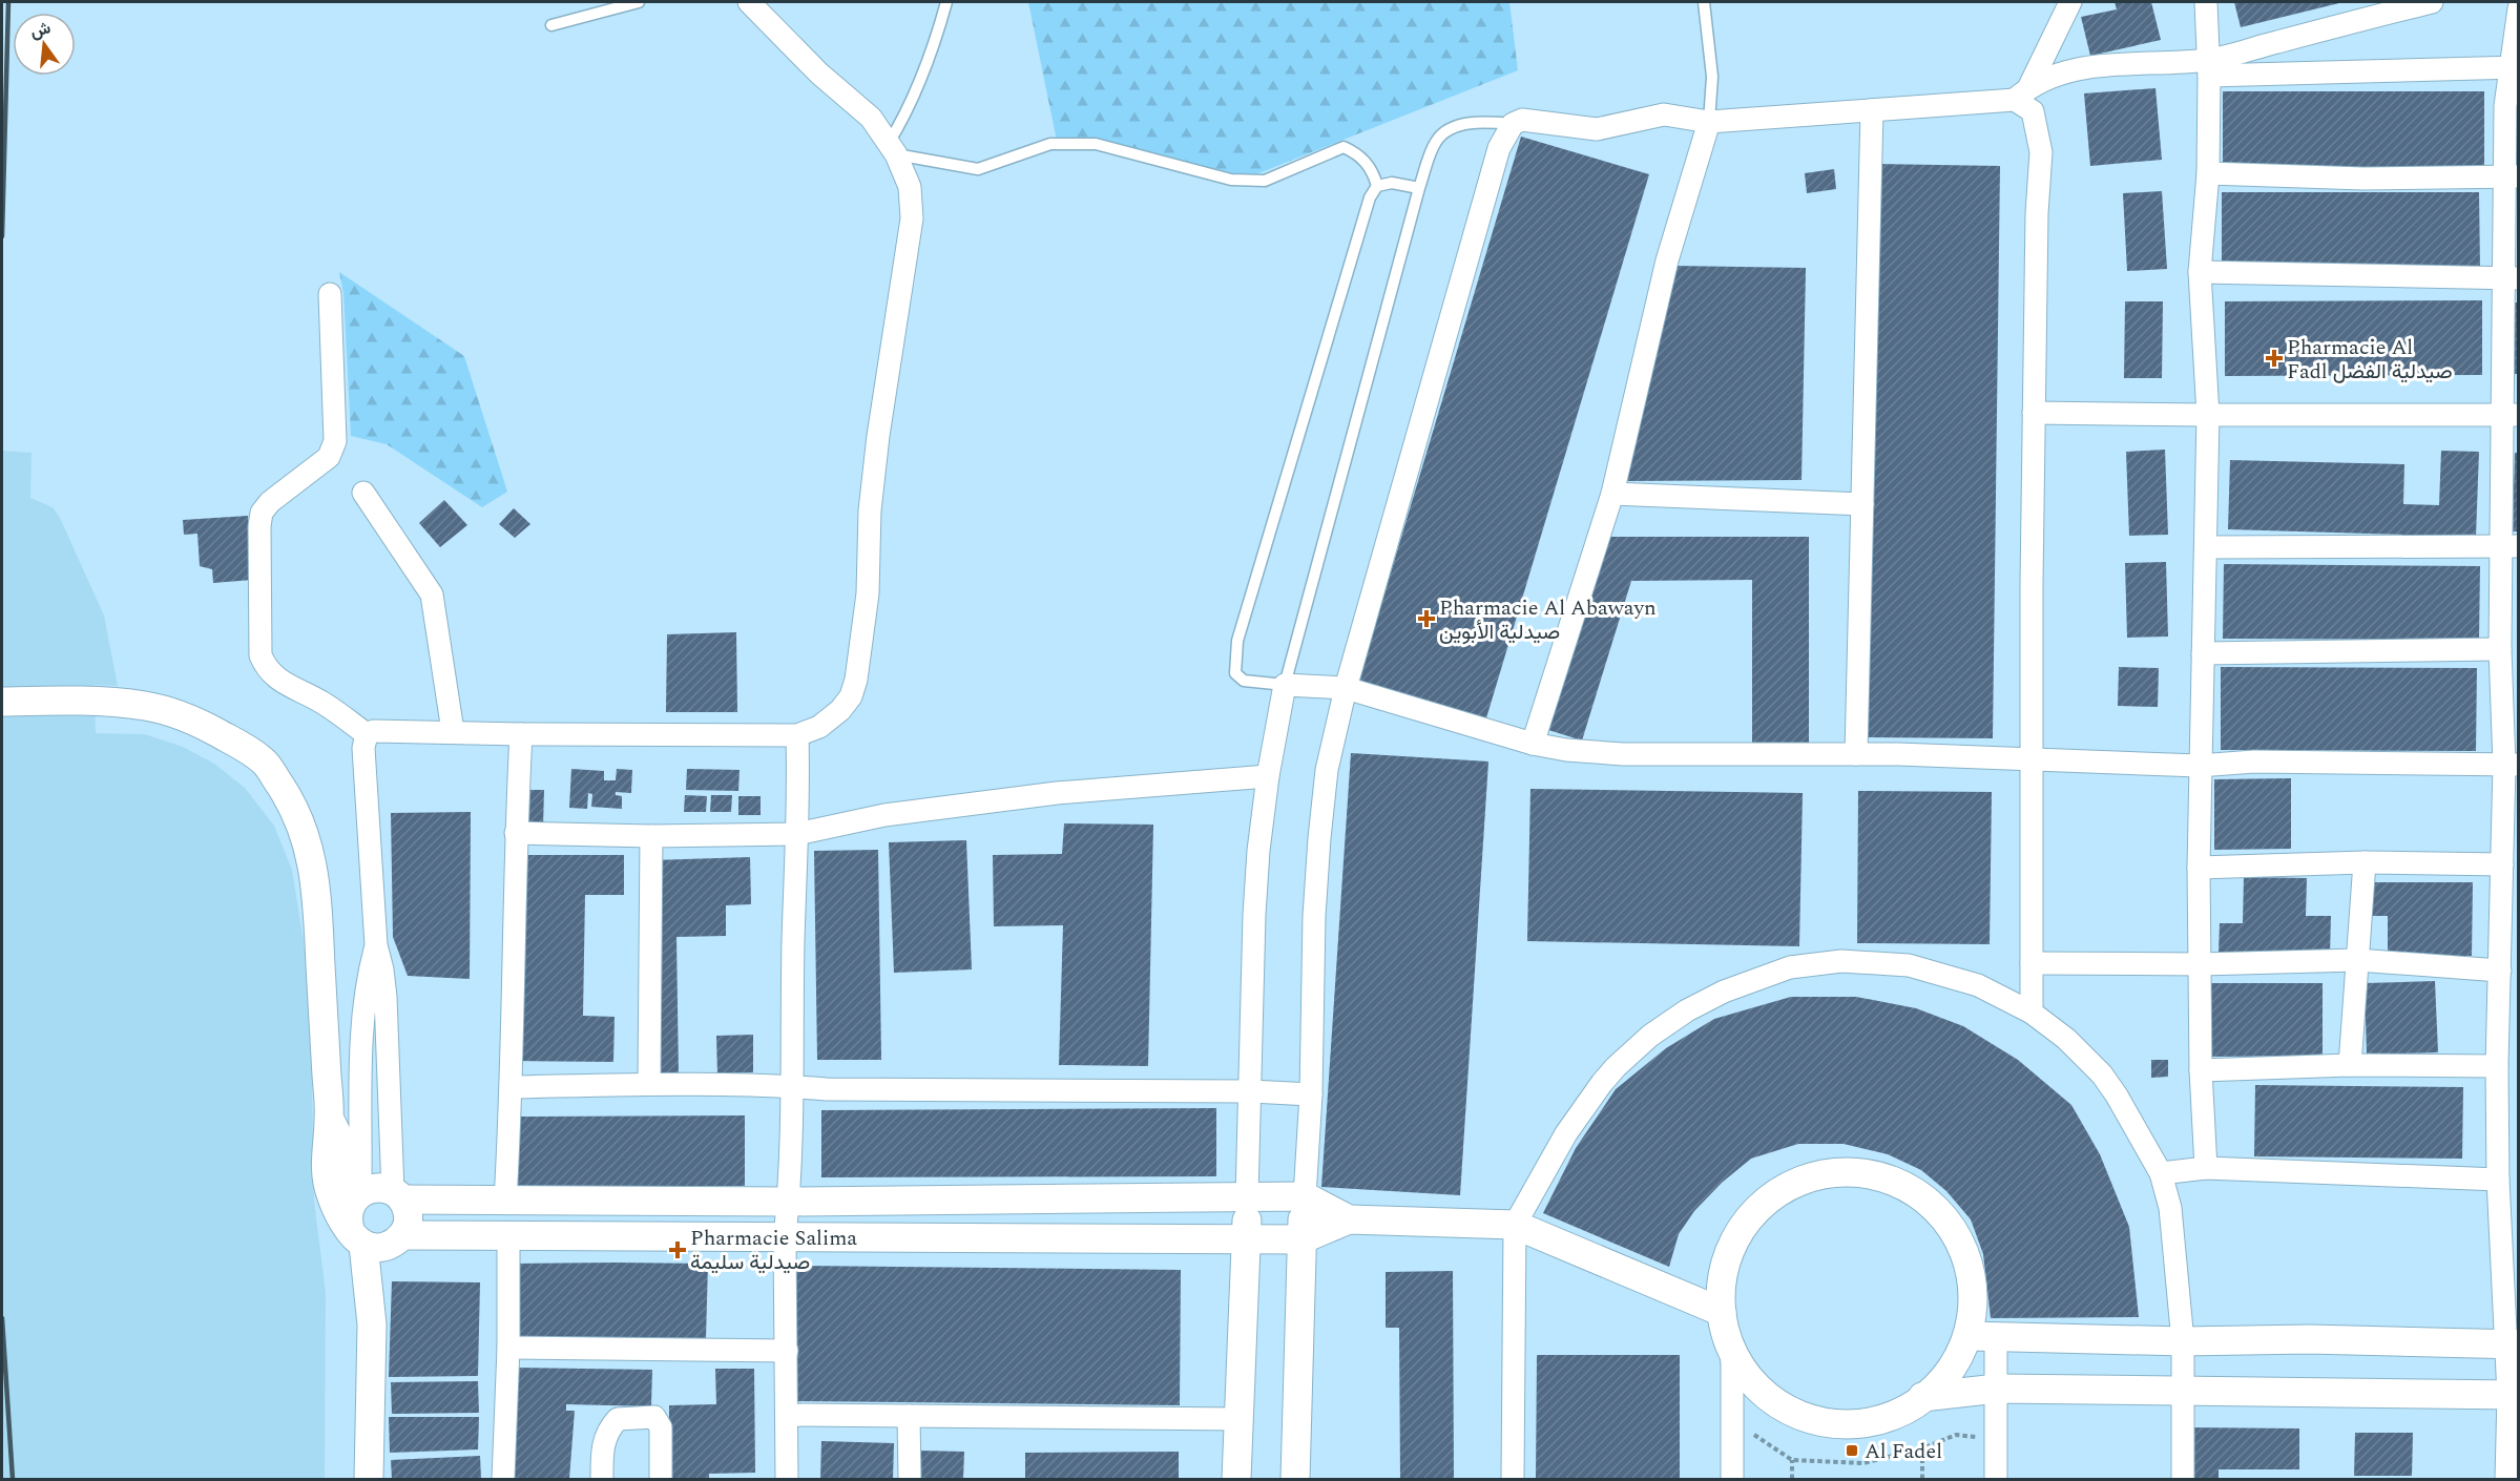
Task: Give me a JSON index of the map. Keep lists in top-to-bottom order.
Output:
{
  "places": {
    "health": ["Pharmacie Al Fadl صيدلية الفضل", "Pharmacie Al Abawayn صيدلية الأبوين", "Pharmacie Salima صيدلية سليمة"],
    "transit": ["Al Fadel"]
  },
  "north": "top"
}
